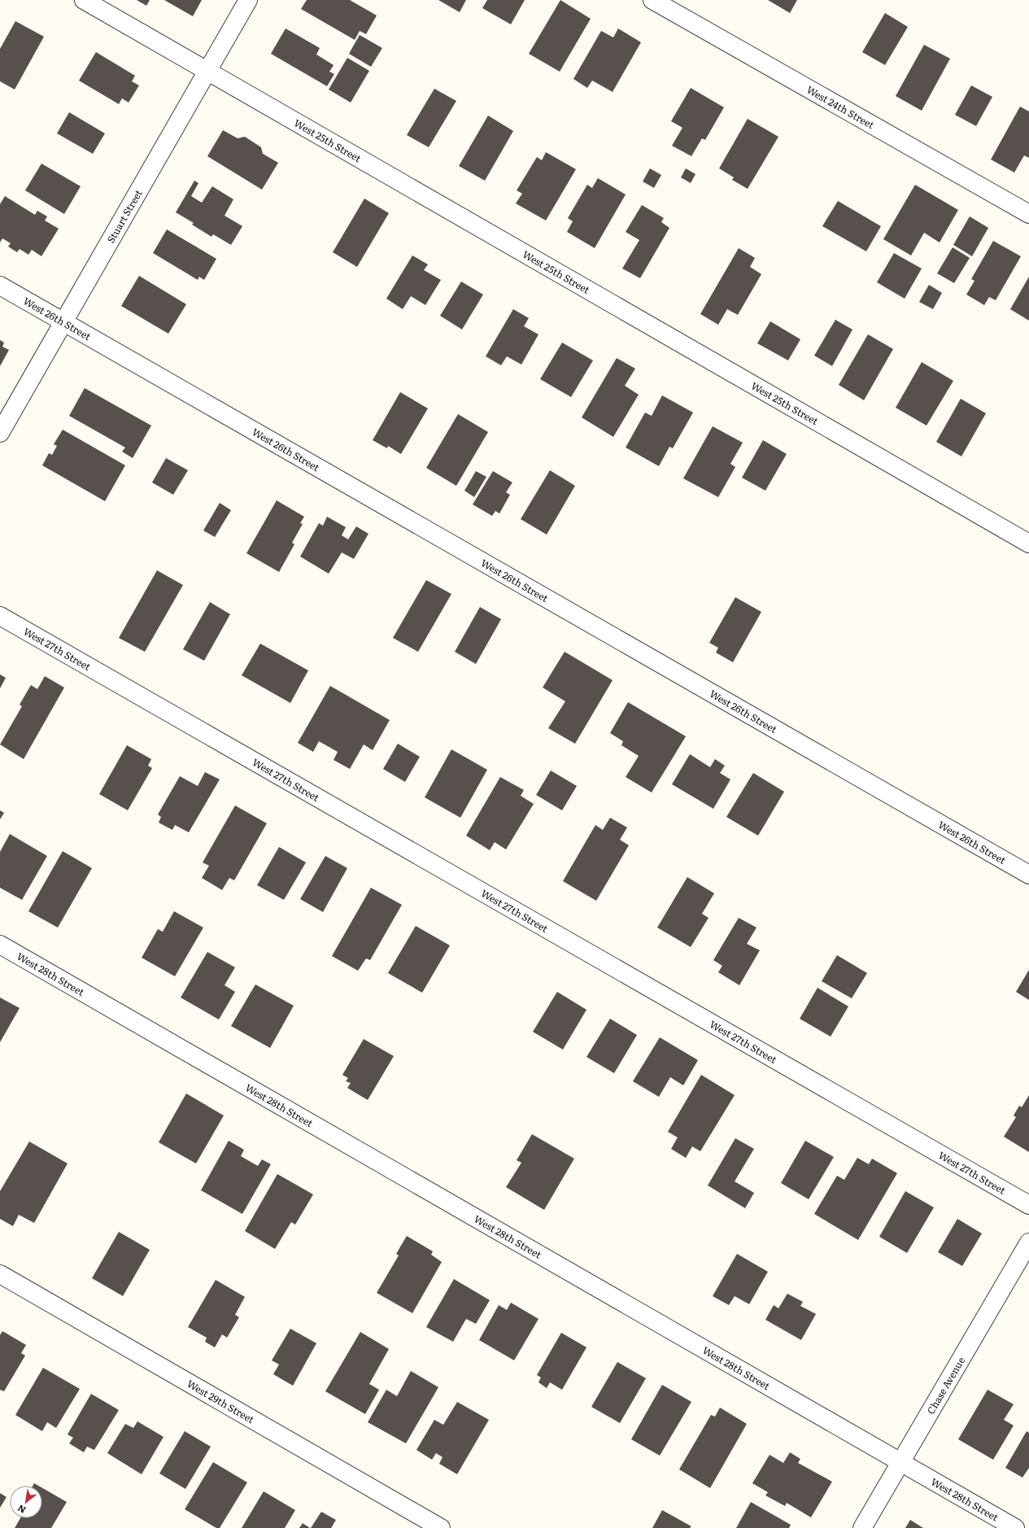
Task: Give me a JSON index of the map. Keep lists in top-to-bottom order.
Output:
{
  "streets": {
    "street": [
      "West 24th Street",
      "West 25th Street",
      "Stuart Street",
      "West 26th Street",
      "West 27th Street",
      "West 28th Street",
      "Chase Avenue",
      "West 29th Street"
    ]
  },
  "crossings": [
    ["West 25th Street", "Stuart Street"],
    ["Stuart Street", "West 26th Street"],
    ["West 28th Street", "Chase Avenue"]
  ],
  "north": "bottom left"
}
